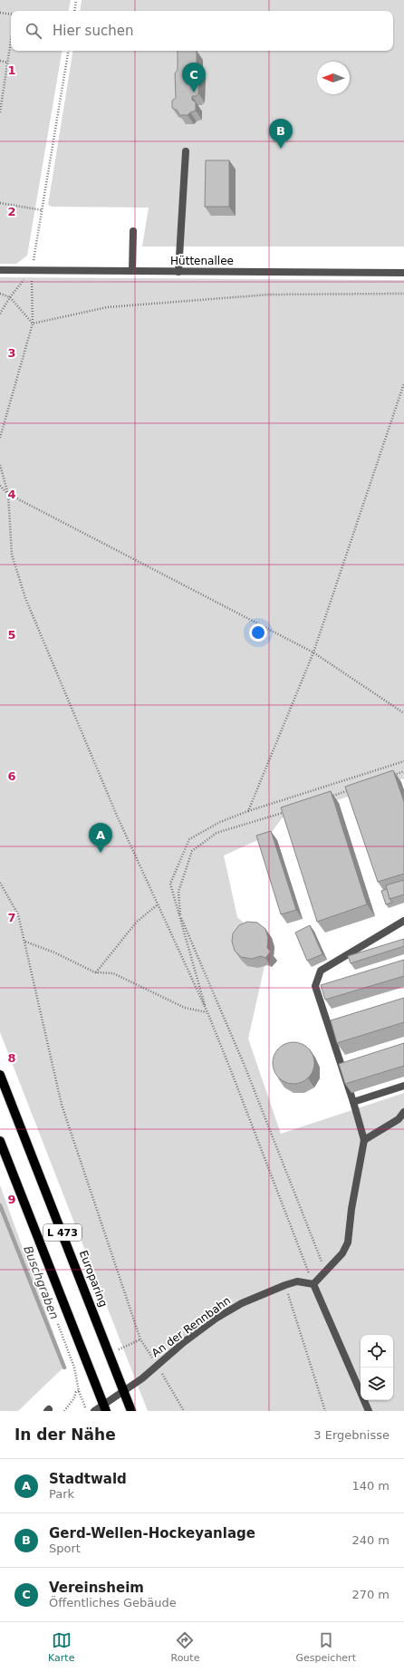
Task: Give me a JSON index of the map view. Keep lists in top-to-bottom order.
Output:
{
  "streets": {
    "main road": ["L 473", "Europaring"],
    "street": ["Hüttenallee", "An der Rennbahn"]
  },
  "crossings": [
    ["L 473", "An der Rennbahn"],
    ["Europaring", "An der Rennbahn"]
  ],
  "water": ["Buschgraben"],
  "north": "left",
  "page": {
    "search": "Hier suchen",
    "pins": ["C", "B", "A"],
    "heading": ["In der Nähe", "3 Ergebnisse"],
    "list": [
      {
        "mark": "A",
        "name": "Stadtwald",
        "note": "Park",
        "value": "140 m"
      },
      {
        "mark": "B",
        "name": "Gerd-Wellen-Hockeyanlage",
        "note": "Sport",
        "value": "240 m"
      },
      {
        "mark": "C",
        "name": "Vereinsheim",
        "note": "Öffentliches Gebäude",
        "value": "270 m"
      }
    ],
    "nav": ["Karte", "Route", "Gespeichert"]
  },
  "grid": {
    "rows": [
      "1",
      "2",
      "3",
      "4",
      "5",
      "6",
      "7",
      "8",
      "9"
    ]
  }
}
